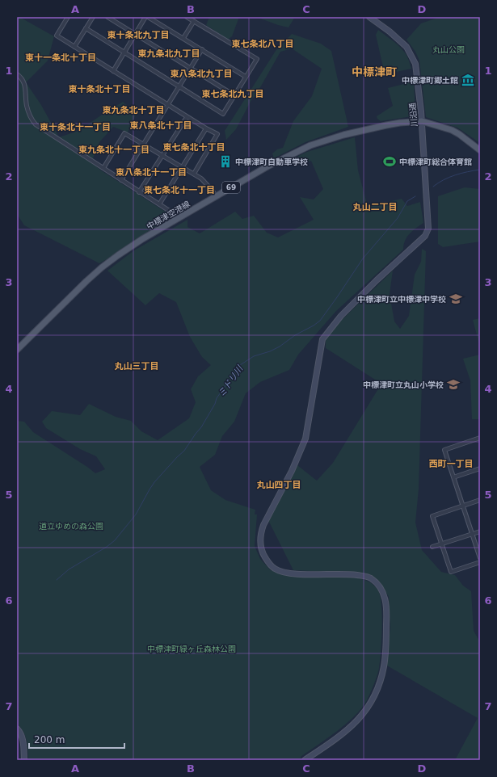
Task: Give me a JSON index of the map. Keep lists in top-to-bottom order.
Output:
{
  "streets": {
    "main road": ["69", "中標津空港線"],
    "street": ["川沿通"]
  },
  "crossings": [
    ["川沿通", "中標津空港線"]
  ],
  "districts": [
    "東十条北九丁目",
    "東七条北八丁目",
    "東九条北九丁目",
    "東十一条北十丁目",
    "中標津町",
    "東八条北九丁目",
    "東十条北十丁目",
    "東七条北九丁目",
    "東九条北十丁目",
    "東八条北十丁目",
    "東十条北十一丁目",
    "東七条北十丁目",
    "東九条北十一丁目",
    "東八条北十一丁目",
    "東七条北十一丁目",
    "丸山二丁目",
    "丸山三丁目",
    "西町一丁目",
    "丸山四丁目"
  ],
  "water": ["ミドリ川"],
  "parks": ["丸山公園", "道立ゆめの森公園", "中標津町緑ヶ丘森林公園"],
  "places": {
    "museum": ["中標津町郷土館"],
    "building": ["中標津町自動車学校"],
    "sports": ["中標津町総合体育館"],
    "school or university": ["中標津町立中標津中学校", "中標津町立丸山小学校"]
  },
  "scale_bar": "200 m",
  "grid": {
    "columns": [
      "A",
      "B",
      "C",
      "D"
    ],
    "rows": [
      "1",
      "2",
      "3",
      "4",
      "5",
      "6",
      "7"
    ]
  }
}
